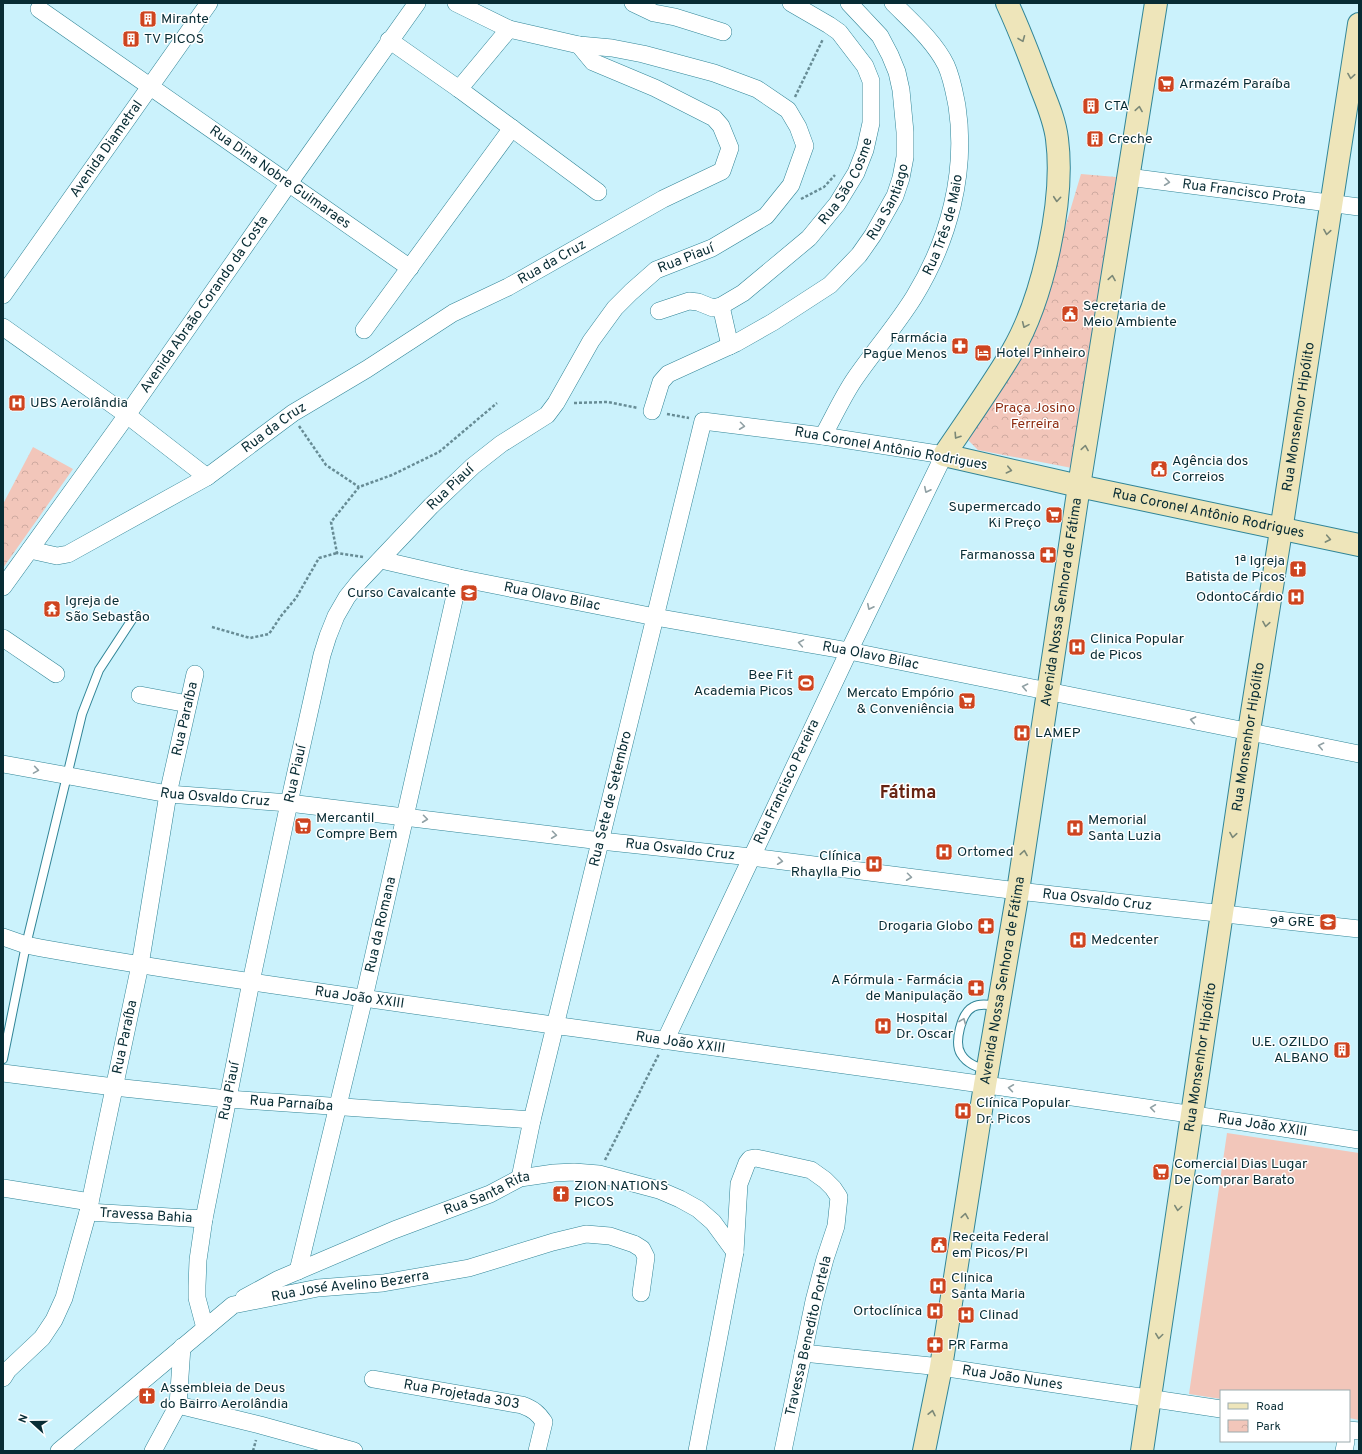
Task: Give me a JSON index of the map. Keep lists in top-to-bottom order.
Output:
{
  "streets": {
    "street": [
      "Avenida Diametral",
      "Rua Dina Nobre Guimaraes",
      "Rua São Cosme",
      "Rua Francisco Prota",
      "Rua Santiago",
      "Rua Três de Maio",
      "Rua Piauí",
      "Rua da Cruz",
      "Avenida Abraão Corando da Costa",
      "Rua Monsenhor Hipólito",
      "Rua Coronel Antônio Rodrigues",
      "Rua Olavo Bilac",
      "Avenida Nossa Senhora de Fátima",
      "Rua Paraíba",
      "Rua Francisco Pereira",
      "Rua Osvaldo Cruz",
      "Rua Sete de Setembro",
      "Rua da Romana",
      "Rua João XXIII",
      "Rua Parnaíba",
      "Rua Santa Rita",
      "Travessa Bahia",
      "Rua José Avelino Bezerra",
      "Travessa Benedito Portela",
      "Rua João Nunes",
      "Rua Projetada 303"
    ]
  },
  "crossings": [
    ["Avenida Diametral", "Rua Dina Nobre Guimaraes"],
    ["Rua Dina Nobre Guimaraes", "Avenida Abraão Corando da Costa"],
    ["Rua Francisco Prota", "Rua Monsenhor Hipólito"],
    ["Rua Três de Maio", "Rua Coronel Antônio Rodrigues"],
    ["Rua Piauí", "Rua da Cruz"],
    ["Rua Piauí", "Rua Olavo Bilac"],
    ["Rua Piauí", "Rua Osvaldo Cruz"],
    ["Rua Piauí", "Rua João XXIII"],
    ["Rua Piauí", "Rua Parnaíba"],
    ["Rua Piauí", "Travessa Bahia"],
    ["Rua Piauí", "Rua José Avelino Bezerra"],
    ["Rua da Cruz", "Avenida Abraão Corando da Costa"],
    ["Rua Monsenhor Hipólito", "Rua Coronel Antônio Rodrigues"],
    ["Rua Monsenhor Hipólito", "Rua Olavo Bilac"],
    ["Rua Monsenhor Hipólito", "Rua Osvaldo Cruz"],
    ["Rua Monsenhor Hipólito", "Rua João XXIII"],
    ["Rua Monsenhor Hipólito", "Rua João Nunes"],
    ["Rua Coronel Antônio Rodrigues", "Avenida Nossa Senhora de Fátima"],
    ["Rua Coronel Antônio Rodrigues", "Rua Francisco Pereira"],
    ["Rua Coronel Antônio Rodrigues", "Rua Sete de Setembro"],
    ["Rua Olavo Bilac", "Avenida Nossa Senhora de Fátima"],
    ["Rua Olavo Bilac", "Rua Francisco Pereira"],
    ["Rua Olavo Bilac", "Rua Sete de Setembro"],
    ["Rua Olavo Bilac", "Rua da Romana"],
    ["Avenida Nossa Senhora de Fátima", "Rua Osvaldo Cruz"],
    ["Avenida Nossa Senhora de Fátima", "Rua João XXIII"],
    ["Avenida Nossa Senhora de Fátima", "Rua João Nunes"],
    ["Rua Paraíba", "Rua Osvaldo Cruz"],
    ["Rua Paraíba", "Rua João XXIII"],
    ["Rua Paraíba", "Rua Parnaíba"],
    ["Rua Paraíba", "Travessa Bahia"],
    ["Rua Francisco Pereira", "Rua Osvaldo Cruz"],
    ["Rua Francisco Pereira", "Rua João XXIII"],
    ["Rua Osvaldo Cruz", "Rua Sete de Setembro"],
    ["Rua Osvaldo Cruz", "Rua da Romana"],
    ["Rua Sete de Setembro", "Rua João XXIII"],
    ["Rua Sete de Setembro", "Rua Parnaíba"],
    ["Rua Sete de Setembro", "Rua Santa Rita"],
    ["Rua da Romana", "Rua João XXIII"],
    ["Rua da Romana", "Rua Parnaíba"],
    ["Rua da Romana", "Rua Santa Rita"],
    ["Rua Santa Rita", "Rua José Avelino Bezerra"],
    ["Rua Santa Rita", "Travessa Benedito Portela"],
    ["Travessa Benedito Portela", "Rua João Nunes"]
  ],
  "one_way": [
    "Rua Francisco Prota",
    "Rua Monsenhor Hipólito",
    "Rua Coronel Antônio Rodrigues",
    "Rua Olavo Bilac",
    "Avenida Nossa Senhora de Fátima",
    "Rua Osvaldo Cruz"
  ],
  "districts": ["Fátima"],
  "parks": ["Praça Josino Ferreira"],
  "places": {
    "building": [
      "Mirante",
      "TV PICOS",
      "CTA",
      "Creche",
      "U.E. OZILDO ALBANO"
    ],
    "supermarket": [
      "Armazém Paraíba",
      "Supermercado Ki Preço",
      "Mercato Empório & Conveniência",
      "Mercantil Compre Bem",
      "Comercial Dias Lugar De Comprar Barato"
    ],
    "public building": ["Secretaria de Meio Ambiente", "Agência dos Correios", "Receita Federal em Picos/PI"],
    "pharmacy": [
      "Farmácia Pague Menos",
      "Farmanossa",
      "Drogaria Globo",
      "A Fórmula - Farmácia de Manipulação",
      "PR Farma"
    ],
    "hotel": ["Hotel Pinheiro"],
    "hospital": [
      "UBS Aerolândia",
      "OdontoCárdio",
      "Clinica Popular de Picos",
      "LAMEP",
      "Memorial Santa Luzia",
      "Ortomed",
      "Clínica Rhaylla Pio",
      "Medcenter",
      "Hospital Dr. Oscar",
      "Clínica Popular Dr. Picos",
      "Clinica Santa Maria",
      "Ortoclínica",
      "Clinad"
    ],
    "church": ["1ª Igreja Batista de Picos", "ZION NATIONS PICOS", "Assembleia de Deus do Bairro Aerolândia"],
    "school or university": ["Curso Cavalcante", "9ª GRE"],
    "temple": ["Igreja de São Sebastâo"],
    "sports": ["Bee Fit Academia Picos"]
  },
  "legend": ["Road", "Park"],
  "north": "left"
}
